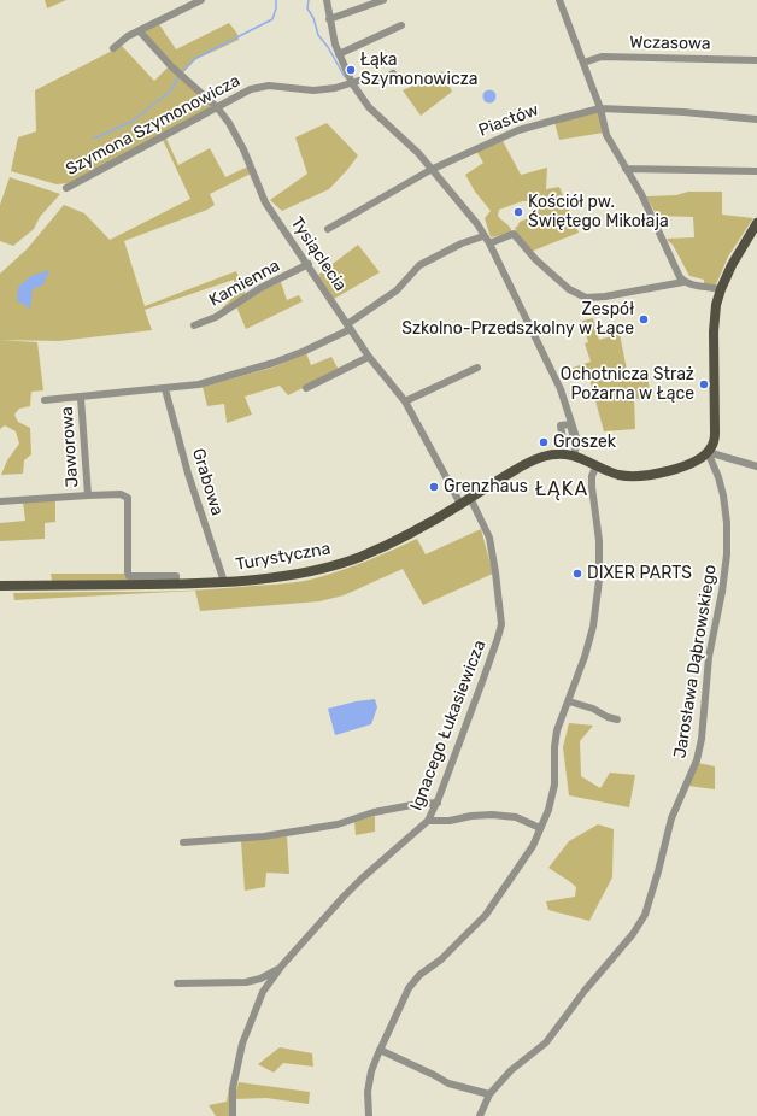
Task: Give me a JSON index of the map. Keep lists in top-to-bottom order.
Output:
{
  "streets": {
    "main road": ["Turystyczna"],
    "street": [
      "Wczasowa",
      "Piastów",
      "Szymona Szymonowicza",
      "Tysiąclecia",
      "Kamienna",
      "Jaworowa",
      "Grabowa",
      "Jarosława Dąbrowskiego",
      "Ignacego Łukasiewicza"
    ]
  },
  "crossings": [
    ["Szymona Szymonowicza", "Tysiąclecia"],
    ["Tysiąclecia", "Kamienna"],
    ["Tysiąclecia", "Turystyczna"],
    ["Jaworowa", "Turystyczna"],
    ["Grabowa", "Turystyczna"],
    ["Turystyczna", "Ignacego Łukasiewicza"]
  ],
  "districts": ["ŁĄKA"],
  "places": [
    "Łąka Szymonowicza",
    "Kościół pw. Świętego Mikołaja",
    "Zespół Szkolno-Przedszkolny w Łące",
    "Ochotnicza Straż Pożarna w Łące",
    "Groszek",
    "Grenzhaus",
    "DIXER PARTS"
  ]
}
